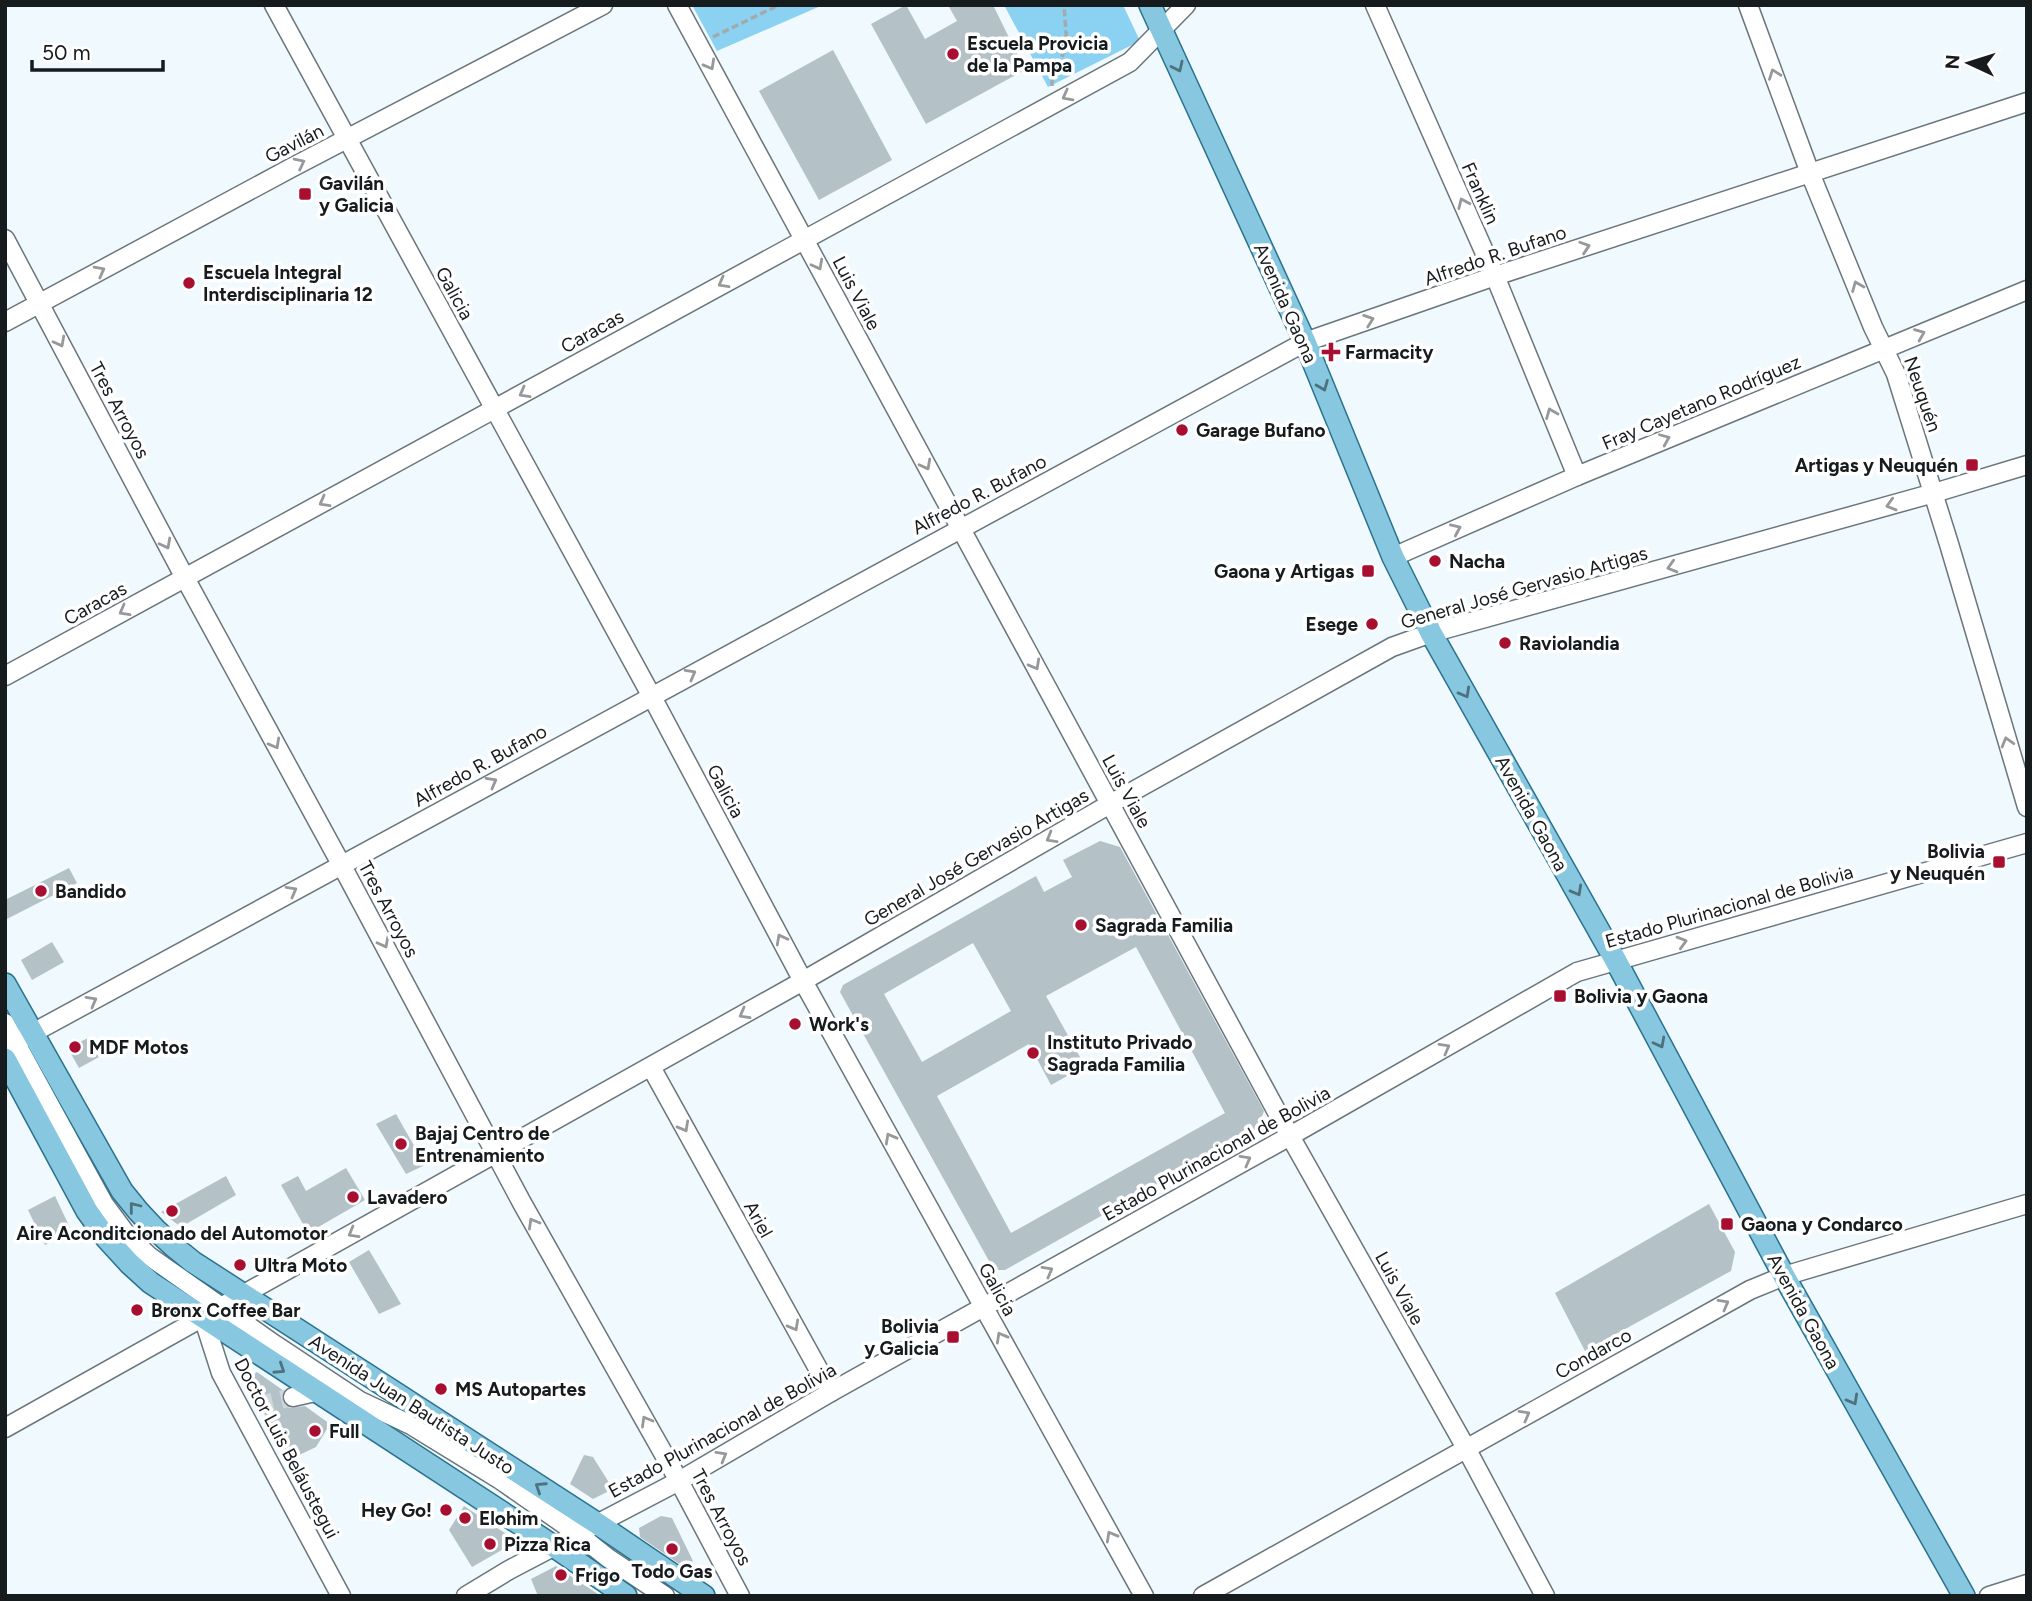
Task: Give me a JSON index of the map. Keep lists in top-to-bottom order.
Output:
{
  "streets": {
    "main road": ["Avenida Gaona", "Avenida Juan Bautista Justo"],
    "street": [
      "Gavilán",
      "Franklin",
      "Alfredo R. Bufano",
      "Galicia",
      "Luis Viale",
      "Caracas",
      "Neuquén",
      "Fray Cayetano Rodríguez",
      "Tres Arroyos",
      "General José Gervasio Artigas",
      "Estado Plurinacional de Bolivia",
      "Ariel",
      "Condarco",
      "Doctor Luis Beláustegui"
    ]
  },
  "crossings": [
    ["Gavilán", "Galicia"],
    ["Gavilán", "Tres Arroyos"],
    ["Franklin", "Alfredo R. Bufano"],
    ["Franklin", "Fray Cayetano Rodríguez"],
    ["Alfredo R. Bufano", "Galicia"],
    ["Alfredo R. Bufano", "Luis Viale"],
    ["Alfredo R. Bufano", "Avenida Gaona"],
    ["Alfredo R. Bufano", "Neuquén"],
    ["Alfredo R. Bufano", "Tres Arroyos"],
    ["Alfredo R. Bufano", "Avenida Juan Bautista Justo"],
    ["Galicia", "Caracas"],
    ["Galicia", "General José Gervasio Artigas"],
    ["Galicia", "Estado Plurinacional de Bolivia"],
    ["Luis Viale", "Caracas"],
    ["Luis Viale", "General José Gervasio Artigas"],
    ["Luis Viale", "Estado Plurinacional de Bolivia"],
    ["Luis Viale", "Condarco"],
    ["Avenida Gaona", "Caracas"],
    ["Avenida Gaona", "Fray Cayetano Rodríguez"],
    ["Avenida Gaona", "General José Gervasio Artigas"],
    ["Avenida Gaona", "Estado Plurinacional de Bolivia"],
    ["Avenida Gaona", "Condarco"],
    ["Caracas", "Tres Arroyos"],
    ["Neuquén", "Fray Cayetano Rodríguez"],
    ["Neuquén", "General José Gervasio Artigas"],
    ["Tres Arroyos", "General José Gervasio Artigas"],
    ["Tres Arroyos", "Estado Plurinacional de Bolivia"],
    ["General José Gervasio Artigas", "Ariel"],
    ["General José Gervasio Artigas", "Avenida Juan Bautista Justo"],
    ["General José Gervasio Artigas", "Doctor Luis Beláustegui"],
    ["Estado Plurinacional de Bolivia", "Ariel"],
    ["Estado Plurinacional de Bolivia", "Avenida Juan Bautista Justo"],
    ["Avenida Juan Bautista Justo", "Doctor Luis Beláustegui"]
  ],
  "one_way": [
    "Gavilán",
    "Franklin",
    "Alfredo R. Bufano",
    "Galicia",
    "Luis Viale",
    "Avenida Gaona",
    "Caracas",
    "Neuquén",
    "Fray Cayetano Rodríguez",
    "General José Gervasio Artigas",
    "Estado Plurinacional de Bolivia",
    "Ariel",
    "Condarco"
  ],
  "places": {
    "other": [
      "Escuela Provicia de la Pampa",
      "Escuela Integral Interdisciplinaria 12",
      "Garage Bufano",
      "Nacha",
      "Esege",
      "Raviolandia",
      "Bandido",
      "Sagrada Familia",
      "Work's",
      "MDF Motos",
      "Instituto Privado Sagrada Familia",
      "Bajaj Centro de Entrenamiento",
      "Lavadero",
      "Aire Aconditcionado del Automotor",
      "Ultra Moto",
      "Bronx Coffee Bar",
      "MS Autopartes",
      "Full",
      "Hey Go!",
      "Elohim",
      "Pizza Rica",
      "Todo Gas",
      "Frigo"
    ],
    "transit": [
      "Gavilán y Galicia",
      "Artigas y Neuquén",
      "Gaona y Artigas",
      "Bolivia y Neuquén",
      "Bolivia y Gaona",
      "Gaona y Condarco",
      "Bolivia y Galicia"
    ],
    "health": ["Farmacity"]
  },
  "scale_bar": "50 m",
  "north": "left"
}
